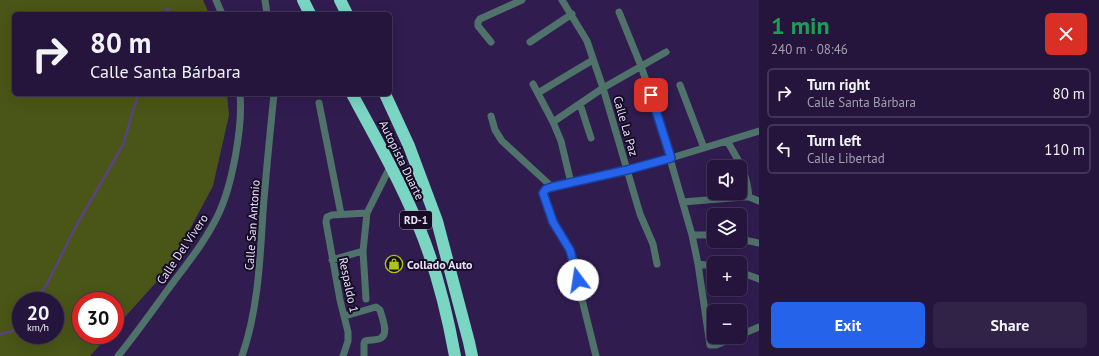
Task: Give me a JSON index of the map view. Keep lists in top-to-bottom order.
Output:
{
  "streets": {
    "highway": ["Autopista Duarte", "RD-1"],
    "street": [
      "Calle La Paz",
      "Calle San Antonio",
      "Calle Del Vivero",
      "Respaldo 1"
    ]
  },
  "places": {
    "shop": ["Collado Auto"]
  },
  "page": {
    "heading": ["1 min", "240 m · 08:46"],
    "turn": ["80 m", "Calle Santa Bárbara"],
    "list": [
      {
        "name": "Turn right",
        "note": "Calle Santa Bárbara",
        "value": "80 m"
      },
      {
        "name": "Turn left",
        "note": "Calle Libertad",
        "value": "110 m"
      }
    ],
    "map_buttons": ["+", "−"],
    "speed": "20 km/h",
    "limit": "30",
    "buttons": ["Exit", "Share"]
  }
}
